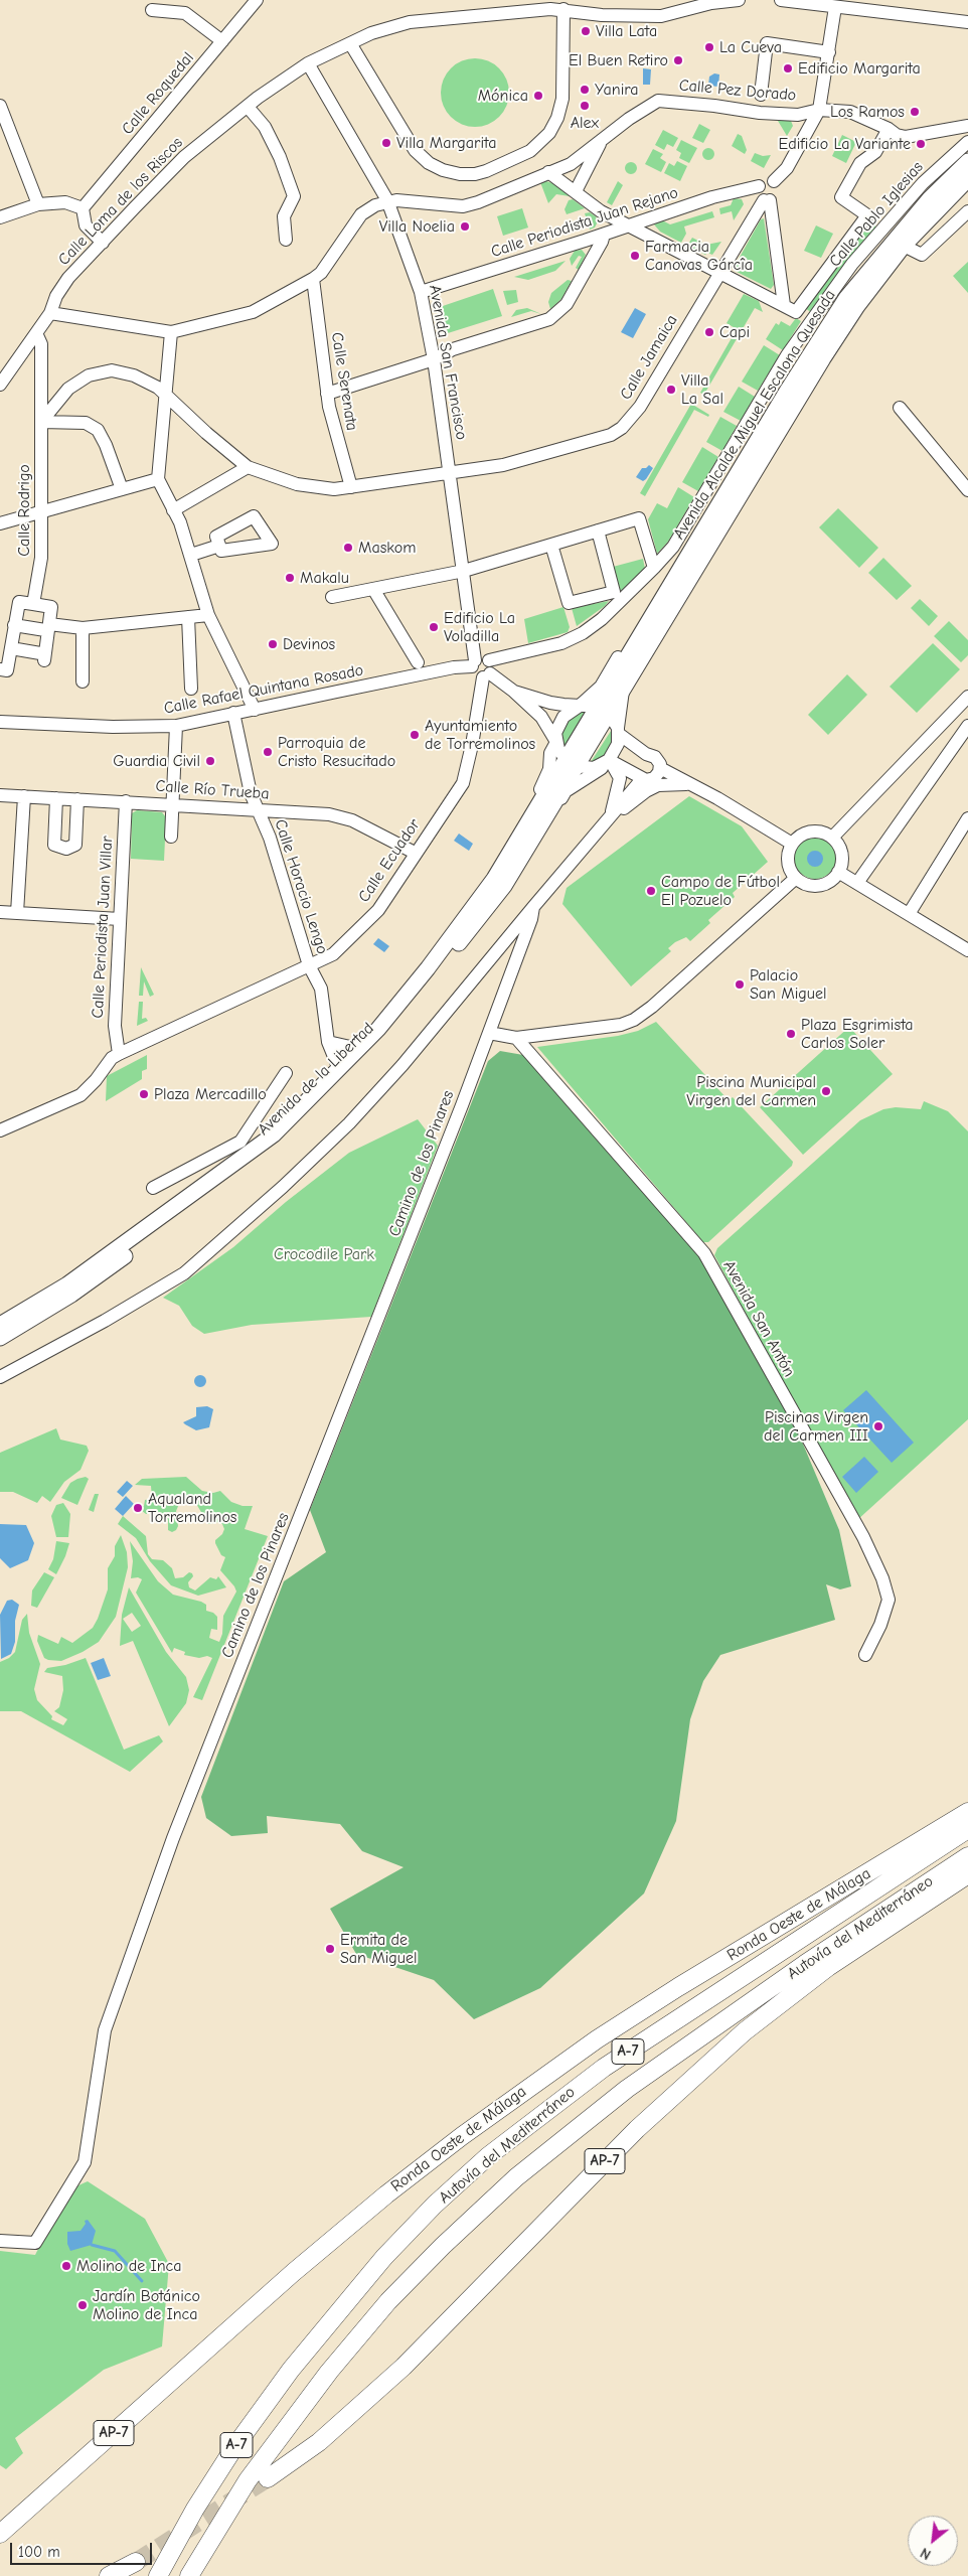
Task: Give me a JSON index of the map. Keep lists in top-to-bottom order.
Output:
{
  "streets": {
    "highway": [
      "Ronda Oeste de Málaga",
      "Autovía del Mediterráneo",
      "A-7",
      "AP-7"
    ],
    "main road": ["Avenida Alcalde Miguel Escalona Quesada", "Avenida de la Libertad"],
    "street": [
      "Calle Pez Dorado",
      "Calle Roquedal",
      "Calle Loma de los Riscos",
      "Calle Pablo Iglesias",
      "Calle Periodista Juan Rejano",
      "Calle Jamaica",
      "Avenida San Francisco",
      "Calle Serenata",
      "Calle Rodrigo",
      "Calle Rafael Quintana Rosado",
      "Calle Río Trueba",
      "Calle Ecuador",
      "Calle Horacio Lengo",
      "Calle Periodista Juan Villar",
      "Camino de los Pinares",
      "Avenida San Antón"
    ]
  },
  "crossings": [
    ["Calle Pez Dorado", "Avenida San Francisco"],
    ["Calle Loma de los Riscos", "Avenida San Francisco"],
    ["Calle Loma de los Riscos", "Calle Rodrigo"],
    ["Calle Periodista Juan Rejano", "Calle Jamaica"],
    ["Calle Periodista Juan Rejano", "Avenida San Francisco"],
    ["Calle Jamaica", "Avenida San Francisco"],
    ["Calle Jamaica", "Calle Serenata"],
    ["Avenida San Francisco", "Calle Rafael Quintana Rosado"],
    ["Avenida San Francisco", "Calle Ecuador"],
    ["Avenida Alcalde Miguel Escalona Quesada", "Avenida de la Libertad"],
    ["Calle Rafael Quintana Rosado", "Calle Ecuador"],
    ["Calle Rafael Quintana Rosado", "Calle Horacio Lengo"],
    ["Calle Río Trueba", "Calle Ecuador"],
    ["Calle Río Trueba", "Calle Horacio Lengo"],
    ["Calle Río Trueba", "Calle Periodista Juan Villar"],
    ["Calle Ecuador", "Calle Horacio Lengo"],
    ["Calle Ecuador", "Calle Periodista Juan Villar"],
    ["Calle Horacio Lengo", "Avenida de la Libertad"]
  ],
  "parks": ["Crocodile Park"],
  "places": [
    "Villa Lata",
    "La Cueva",
    "El Buen Retiro",
    "Edificio Margarita",
    "Yanira",
    "Mónica",
    "Alex",
    "Los Ramos",
    "Villa Margarita",
    "Edificio La Variante",
    "Villa Noelia",
    "Farmacia Canovas Gárcîa",
    "Capi",
    "Villa La Sal",
    "Maskom",
    "Makalu",
    "Edificio La Voladilla",
    "Devinos",
    "Ayuntamiento de Torremolinos",
    "Parroquia de Cristo Resucitado",
    "Guardia Civil",
    "Campo de Fútbol El Pozuelo",
    "Palacio San Miguel",
    "Plaza Esgrimista Carlos Soler",
    "Piscina Municipal Virgen del Carmen",
    "Plaza Mercadillo",
    "Piscinas Virgen del Carmen III",
    "Aqualand Torremolinos",
    "Ermita de San Miguel",
    "Molino de Inca",
    "Jardín Botánico Molino de Inca"
  ],
  "scale_bar": "100 m",
  "north": "bottom left"
}
